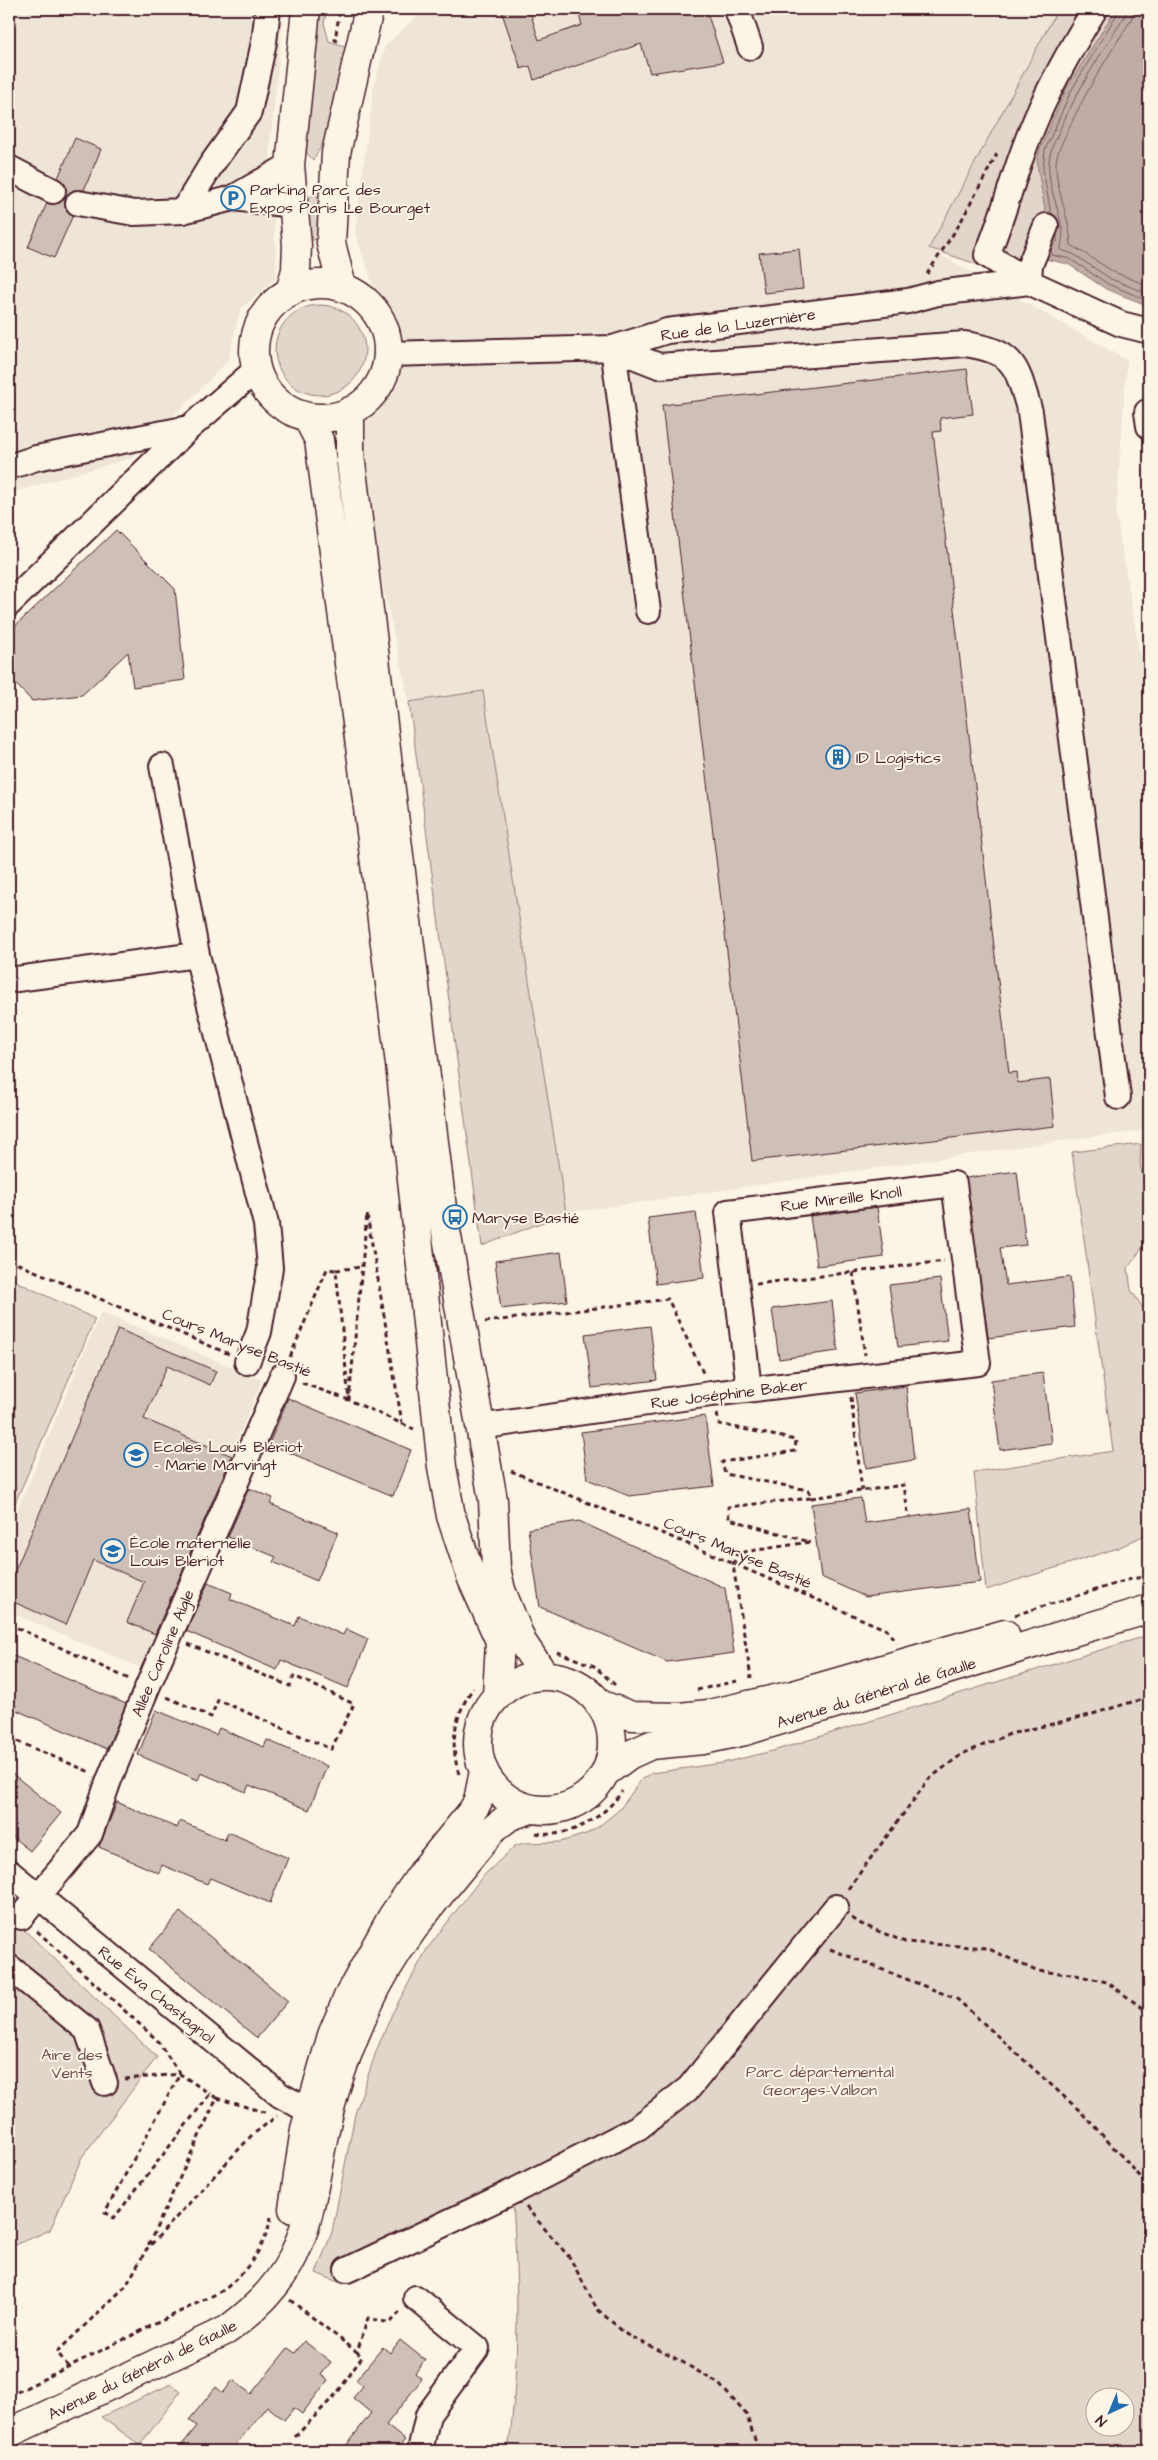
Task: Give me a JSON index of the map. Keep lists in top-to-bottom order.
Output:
{
  "streets": {
    "main road": ["Avenue du Général de Gaulle"],
    "street": [
      "Rue de la Luzernière",
      "Rue Mireille Knoll",
      "Rue Joséphine Baker",
      "Allée Caroline Aigle",
      "Rue Éva Chastagnol"
    ],
    "path": ["Cours Maryse Bastié"]
  },
  "crossings": [
    ["Rue Mireille Knoll", "Rue Joséphine Baker"],
    ["Cours Maryse Bastié", "Allée Caroline Aigle"],
    ["Cours Maryse Bastié", "Avenue du Général de Gaulle"],
    ["Allée Caroline Aigle", "Rue Éva Chastagnol"],
    ["Avenue du Général de Gaulle", "Rue Éva Chastagnol"]
  ],
  "parks": ["Aire des Vents", "Parc départemental Georges-Valbon"],
  "places": {
    "parking": ["Parking Parc des Expos Paris Le Bourget"],
    "building": ["ID Logistics"],
    "bus stop": ["Maryse Bastié"],
    "school or university": ["Ecoles Louis Blériot - Marie Marvingt", "École maternelle Louis Bleriot"]
  },
  "north": "bottom left"
}
